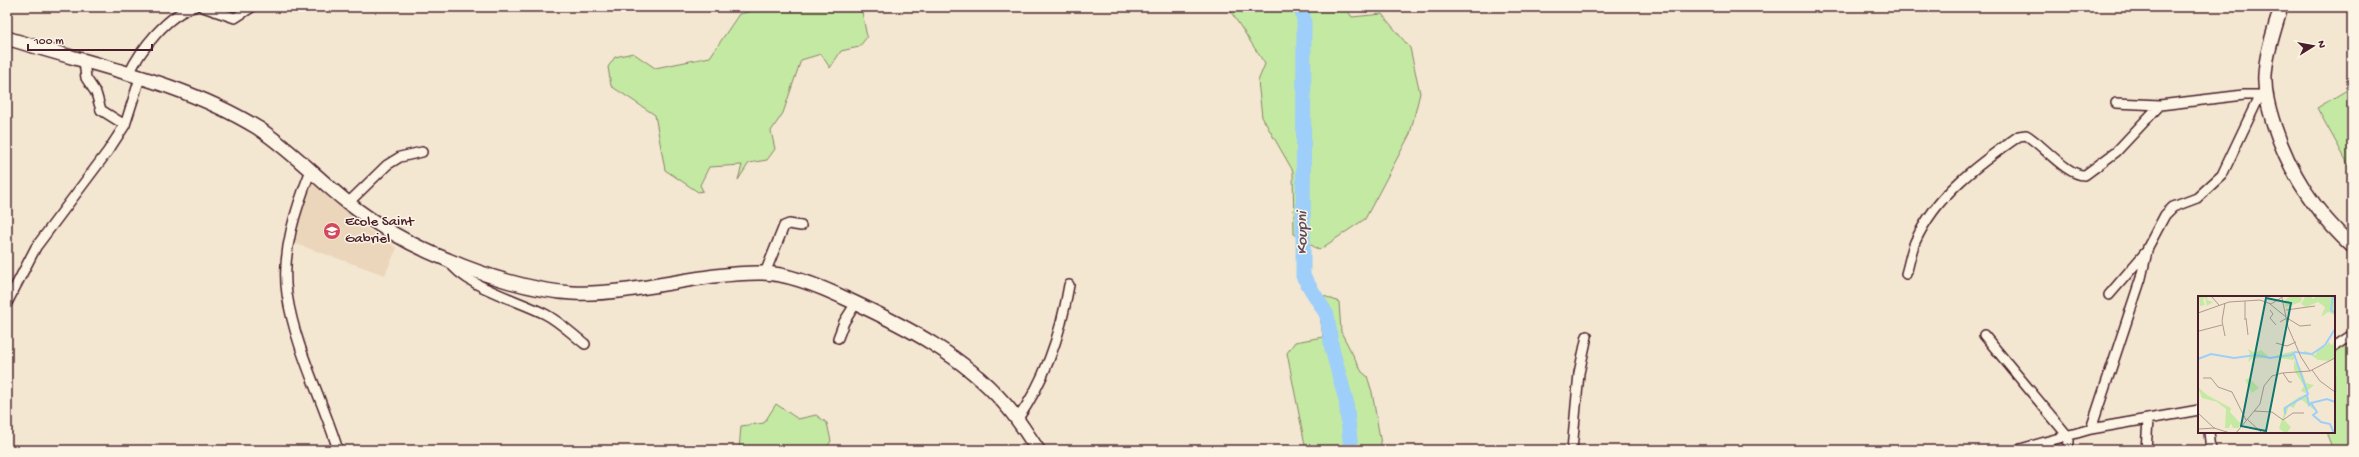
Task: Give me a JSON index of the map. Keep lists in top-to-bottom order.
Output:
{
  "water": ["Koupni"],
  "places": {
    "school or university": ["Ecole Saint Gabriel"]
  },
  "scale_bar": "100 m",
  "north": "right"
}
